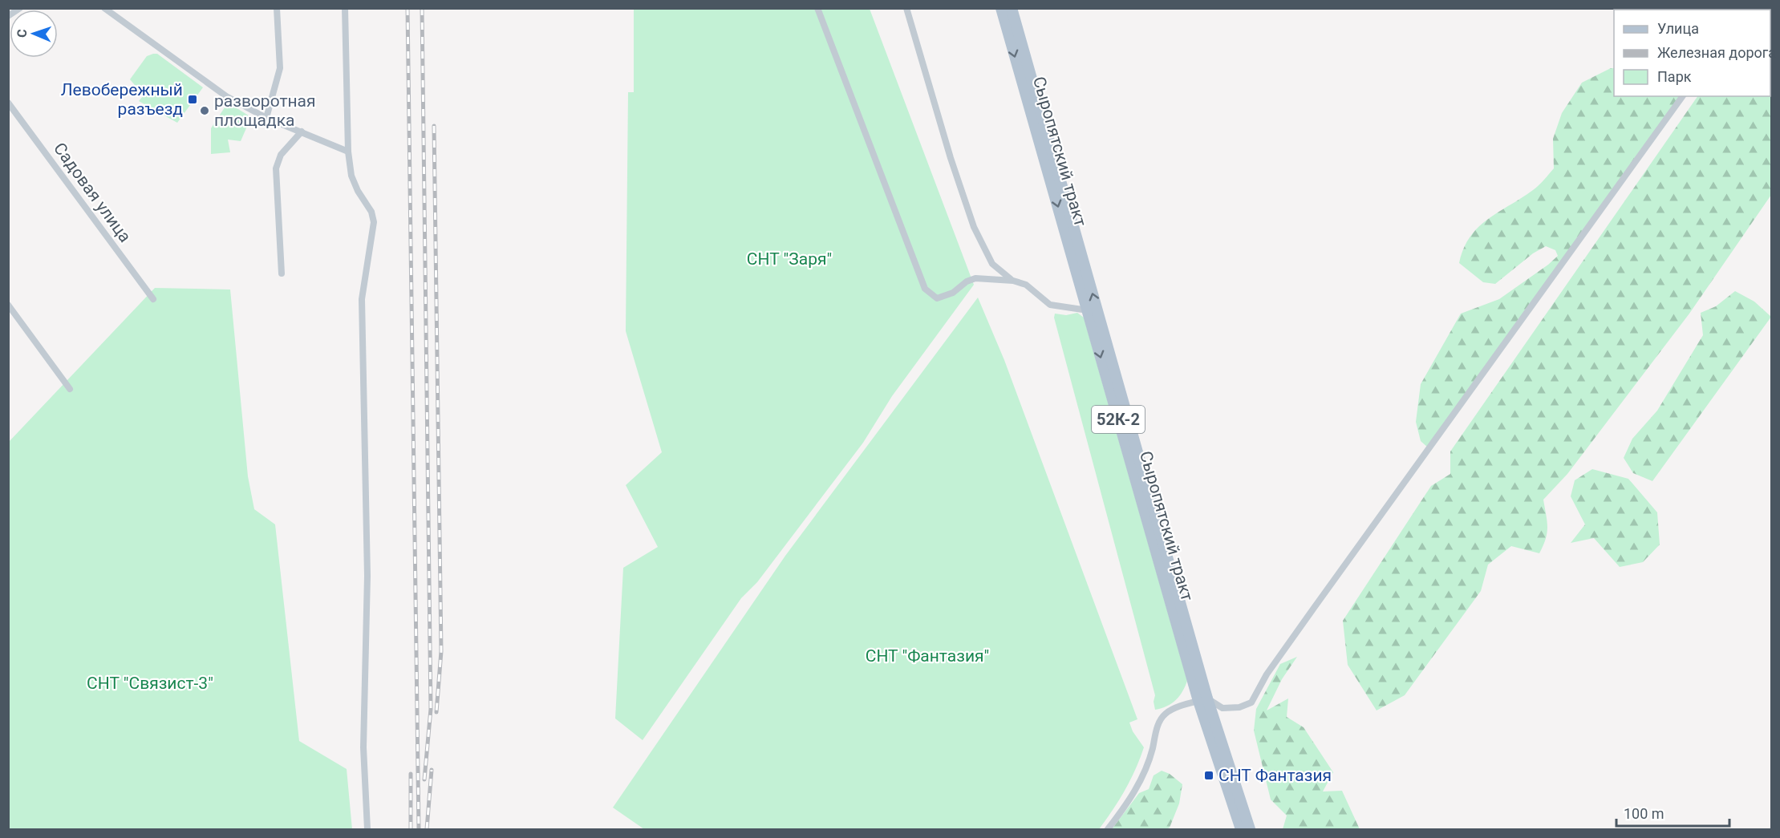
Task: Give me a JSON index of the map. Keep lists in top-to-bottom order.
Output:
{
  "streets": {
    "main road": ["Сыропятский тракт", "52К-2"],
    "street": ["Садовая улица"]
  },
  "parks": ["СНТ \"Заря\"", "СНТ \"Фантазия\"", "СНТ \"Связист-3\""],
  "places": {
    "transit": ["Левобережный разъезд", "СНТ Фантазия"],
    "other": ["разворотная площадка"]
  },
  "legend": ["Улица", "Железная дорога", "Парк"],
  "scale_bar": "100 m",
  "north": "left"
}
